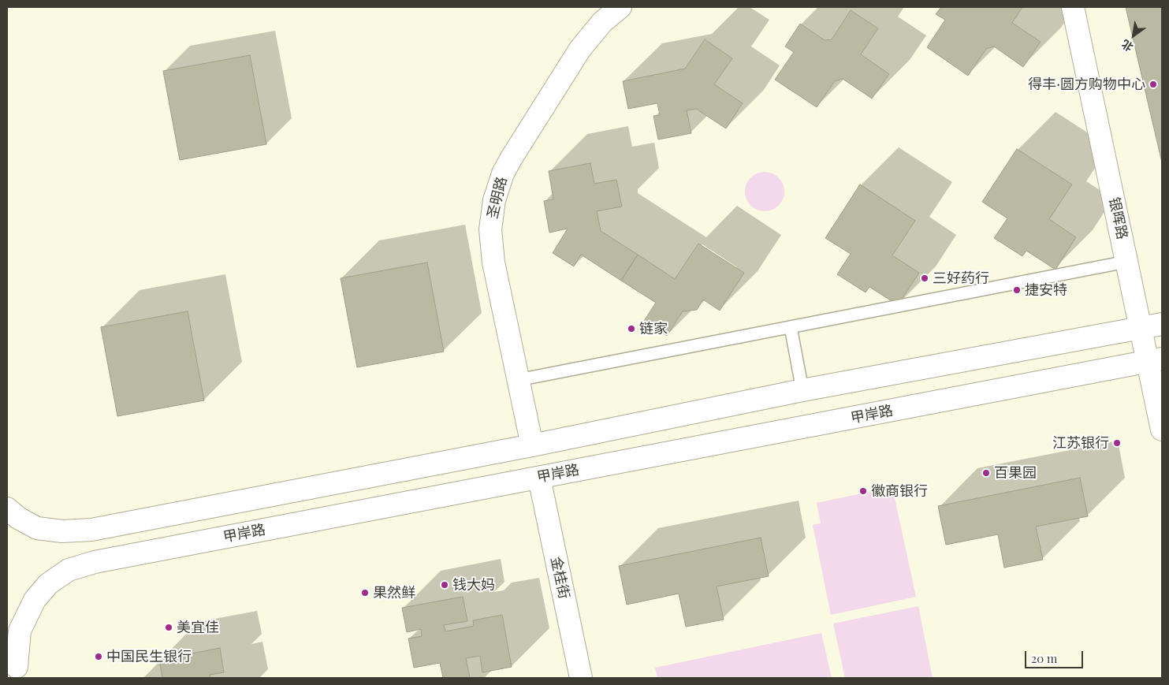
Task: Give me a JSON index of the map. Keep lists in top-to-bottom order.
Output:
{
  "streets": {
    "main road": [
      "圣明路",
      "银晖路",
      "甲岸路",
      "金桂街"
    ]
  },
  "crossings": [
    ["银晖路", "甲岸路"],
    ["甲岸路", "金桂街"]
  ],
  "places": [
    "得丰·圆方购物中心",
    "三好药行",
    "捷安特",
    "链家",
    "江苏银行",
    "百果园",
    "徽商银行",
    "钱大妈",
    "果然鲜",
    "美宜佳",
    "中国民生银行"
  ],
  "scale_bar": "20 m",
  "north": "bottom left"
}
